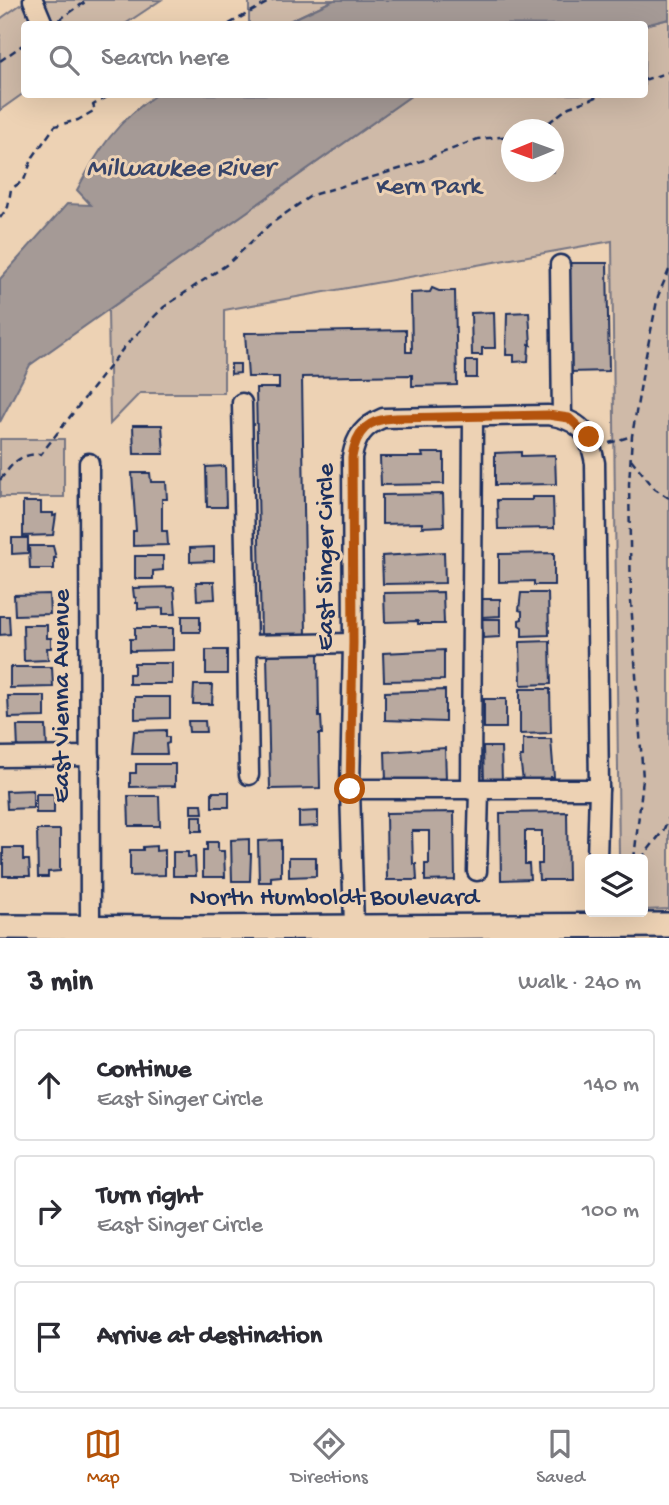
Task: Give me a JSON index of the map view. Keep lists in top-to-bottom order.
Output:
{
  "streets": {
    "main road": ["North Humboldt Boulevard"],
    "street": ["East Singer Circle", "East Vienna Avenue"]
  },
  "crossings": [
    ["East Singer Circle", "North Humboldt Boulevard"],
    ["East Vienna Avenue", "North Humboldt Boulevard"]
  ],
  "water": ["Milwaukee River"],
  "parks": ["Kern Park"],
  "north": "left",
  "page": {
    "search": "Search here",
    "heading": ["3 min", "Walk · 240 m"],
    "list": [
      ["Continue", "East Singer Circle", "140 m"],
      ["Turn right", "East Singer Circle", "100 m"],
      "Arrive at destination"
    ],
    "nav": ["Map", "Directions", "Saved"]
  }
}
